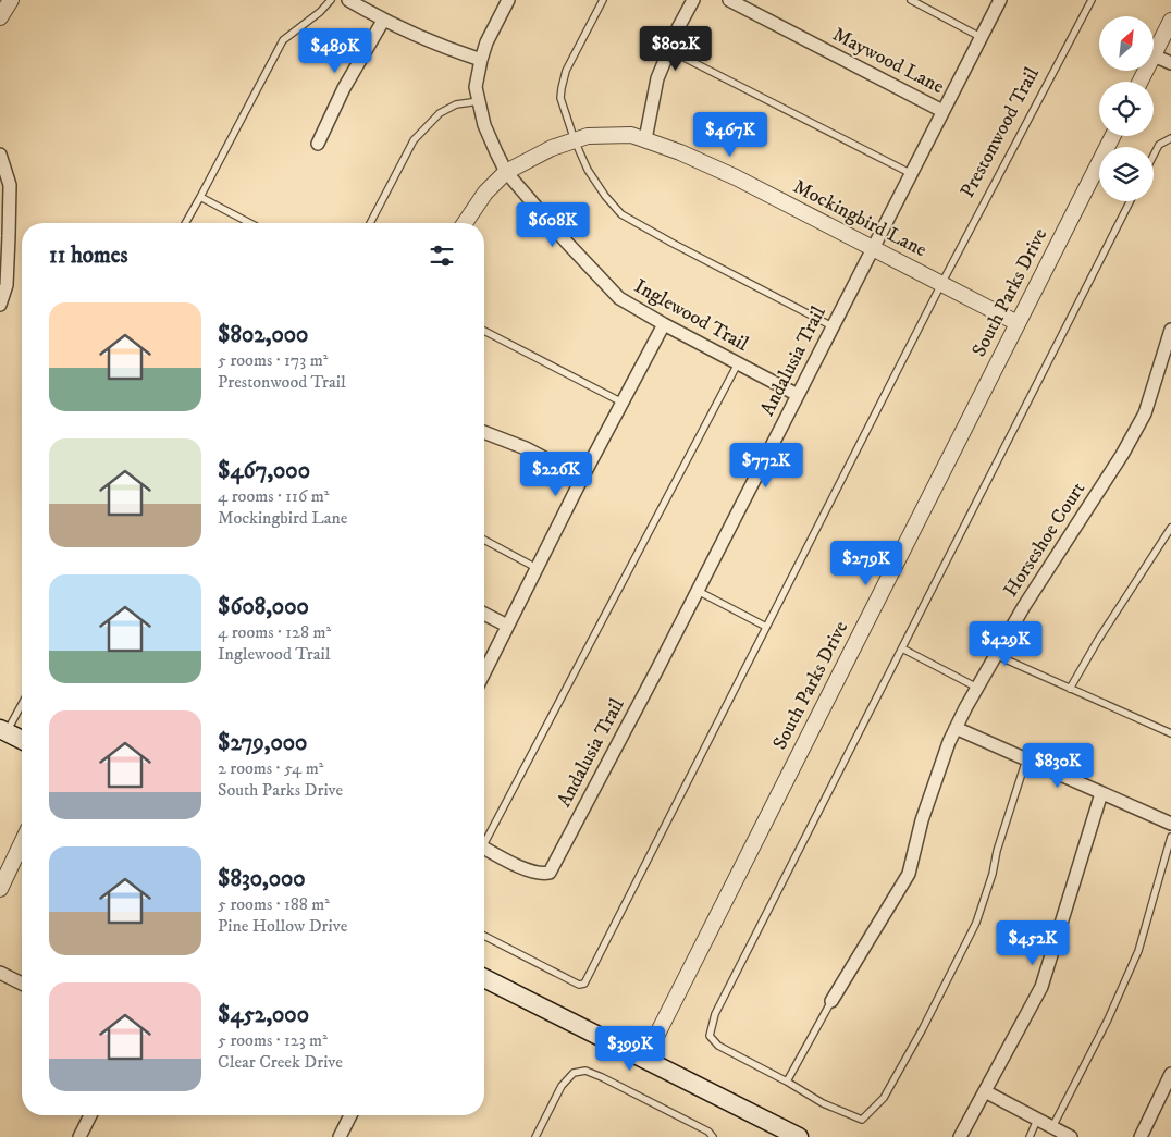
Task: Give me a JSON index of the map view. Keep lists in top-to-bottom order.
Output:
{
  "streets": {
    "street": [
      "Maywood Lane",
      "Mockingbird Lane",
      "South Parks Drive",
      "Inglewood Trail",
      "Andalusia Trail",
      "Horseshoe Court"
    ],
    "lane": ["Prestonwood Trail"]
  },
  "crossings": [
    ["Maywood Lane", "Andalusia Trail"],
    ["Prestonwood Trail", "Mockingbird Lane"],
    ["Mockingbird Lane", "South Parks Drive"],
    ["Mockingbird Lane", "Inglewood Trail"],
    ["Mockingbird Lane", "Andalusia Trail"],
    ["Inglewood Trail", "Andalusia Trail"]
  ],
  "north": "top right",
  "page": {
    "price": [
      "$802K",
      "$489K",
      "$467K",
      "$608K",
      "$772K",
      "$226K",
      "$279K",
      "$429K",
      "$830K",
      "$452K",
      "$399K"
    ],
    "heading": "11 homes",
    "list": [
      {
        "name": "$802,000",
        "note": "5 rooms · 173 m² · Prestonwood Trail"
      },
      {
        "name": "$467,000",
        "note": "4 rooms · 116 m² · Mockingbird Lane"
      },
      {
        "name": "$608,000",
        "note": "4 rooms · 128 m² · Inglewood Trail"
      },
      {
        "name": "$279,000",
        "note": "2 rooms · 54 m² · South Parks Drive"
      },
      {
        "name": "$830,000",
        "note": "5 rooms · 188 m² · Pine Hollow Drive"
      },
      {
        "name": "$452,000",
        "note": "5 rooms · 123 m² · Clear Creek Drive"
      }
    ]
  }
}
